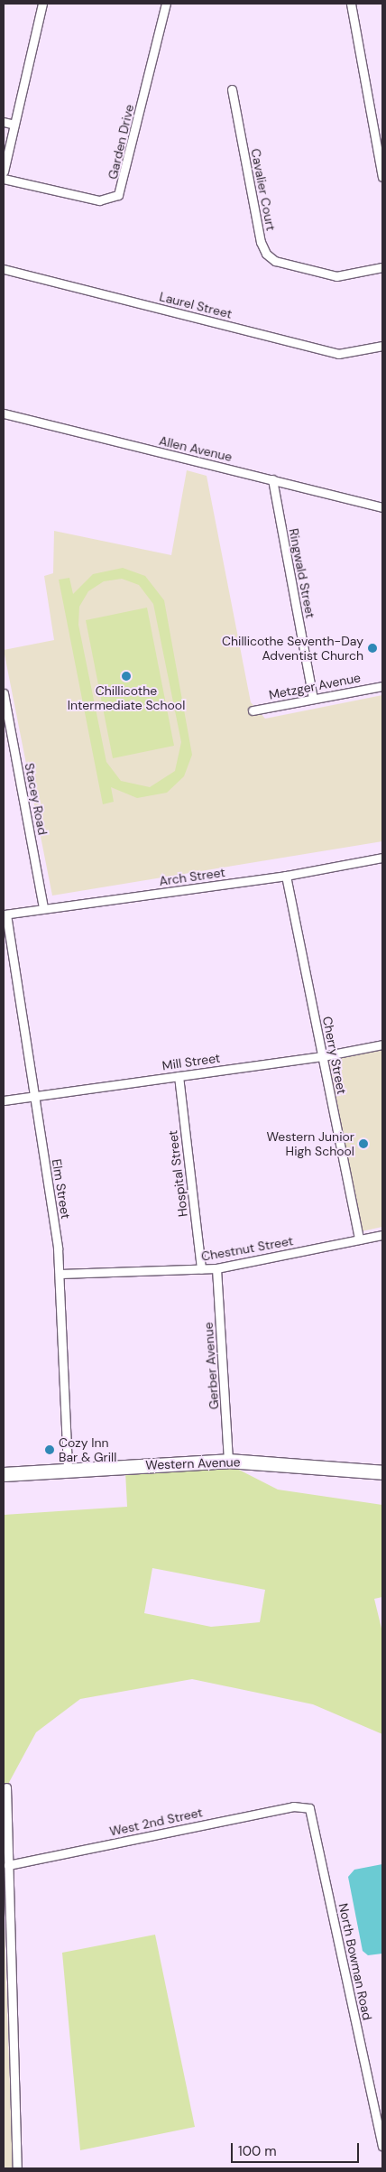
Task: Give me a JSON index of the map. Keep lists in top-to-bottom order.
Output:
{
  "streets": {
    "main road": ["Western Avenue"],
    "street": [
      "Garden Drive",
      "Cavalier Court",
      "Laurel Street",
      "Allen Avenue",
      "Ringwald Street",
      "Metzger Avenue",
      "Stacey Road",
      "Arch Street",
      "Cherry Street",
      "Mill Street",
      "Hospital Street",
      "Elm Street",
      "Chestnut Street",
      "Gerber Avenue",
      "West 2nd Street",
      "North Bowman Road"
    ]
  },
  "crossings": [
    ["Allen Avenue", "Ringwald Street"],
    ["Ringwald Street", "Metzger Avenue"],
    ["Stacey Road", "Arch Street"],
    ["Arch Street", "Cherry Street"],
    ["Arch Street", "Elm Street"],
    ["Cherry Street", "Mill Street"],
    ["Cherry Street", "Chestnut Street"],
    ["Mill Street", "Hospital Street"],
    ["Mill Street", "Elm Street"],
    ["Hospital Street", "Chestnut Street"],
    ["Elm Street", "Chestnut Street"],
    ["Elm Street", "Western Avenue"],
    ["Chestnut Street", "Gerber Avenue"],
    ["Gerber Avenue", "Western Avenue"],
    ["West 2nd Street", "North Bowman Road"]
  ],
  "places": [
    "Chillicothe Seventh-Day Adventist Church",
    "Chillicothe Intermediate School",
    "Western Junior High School",
    "Cozy Inn Bar & Grill"
  ],
  "scale_bar": "100 m"
}
